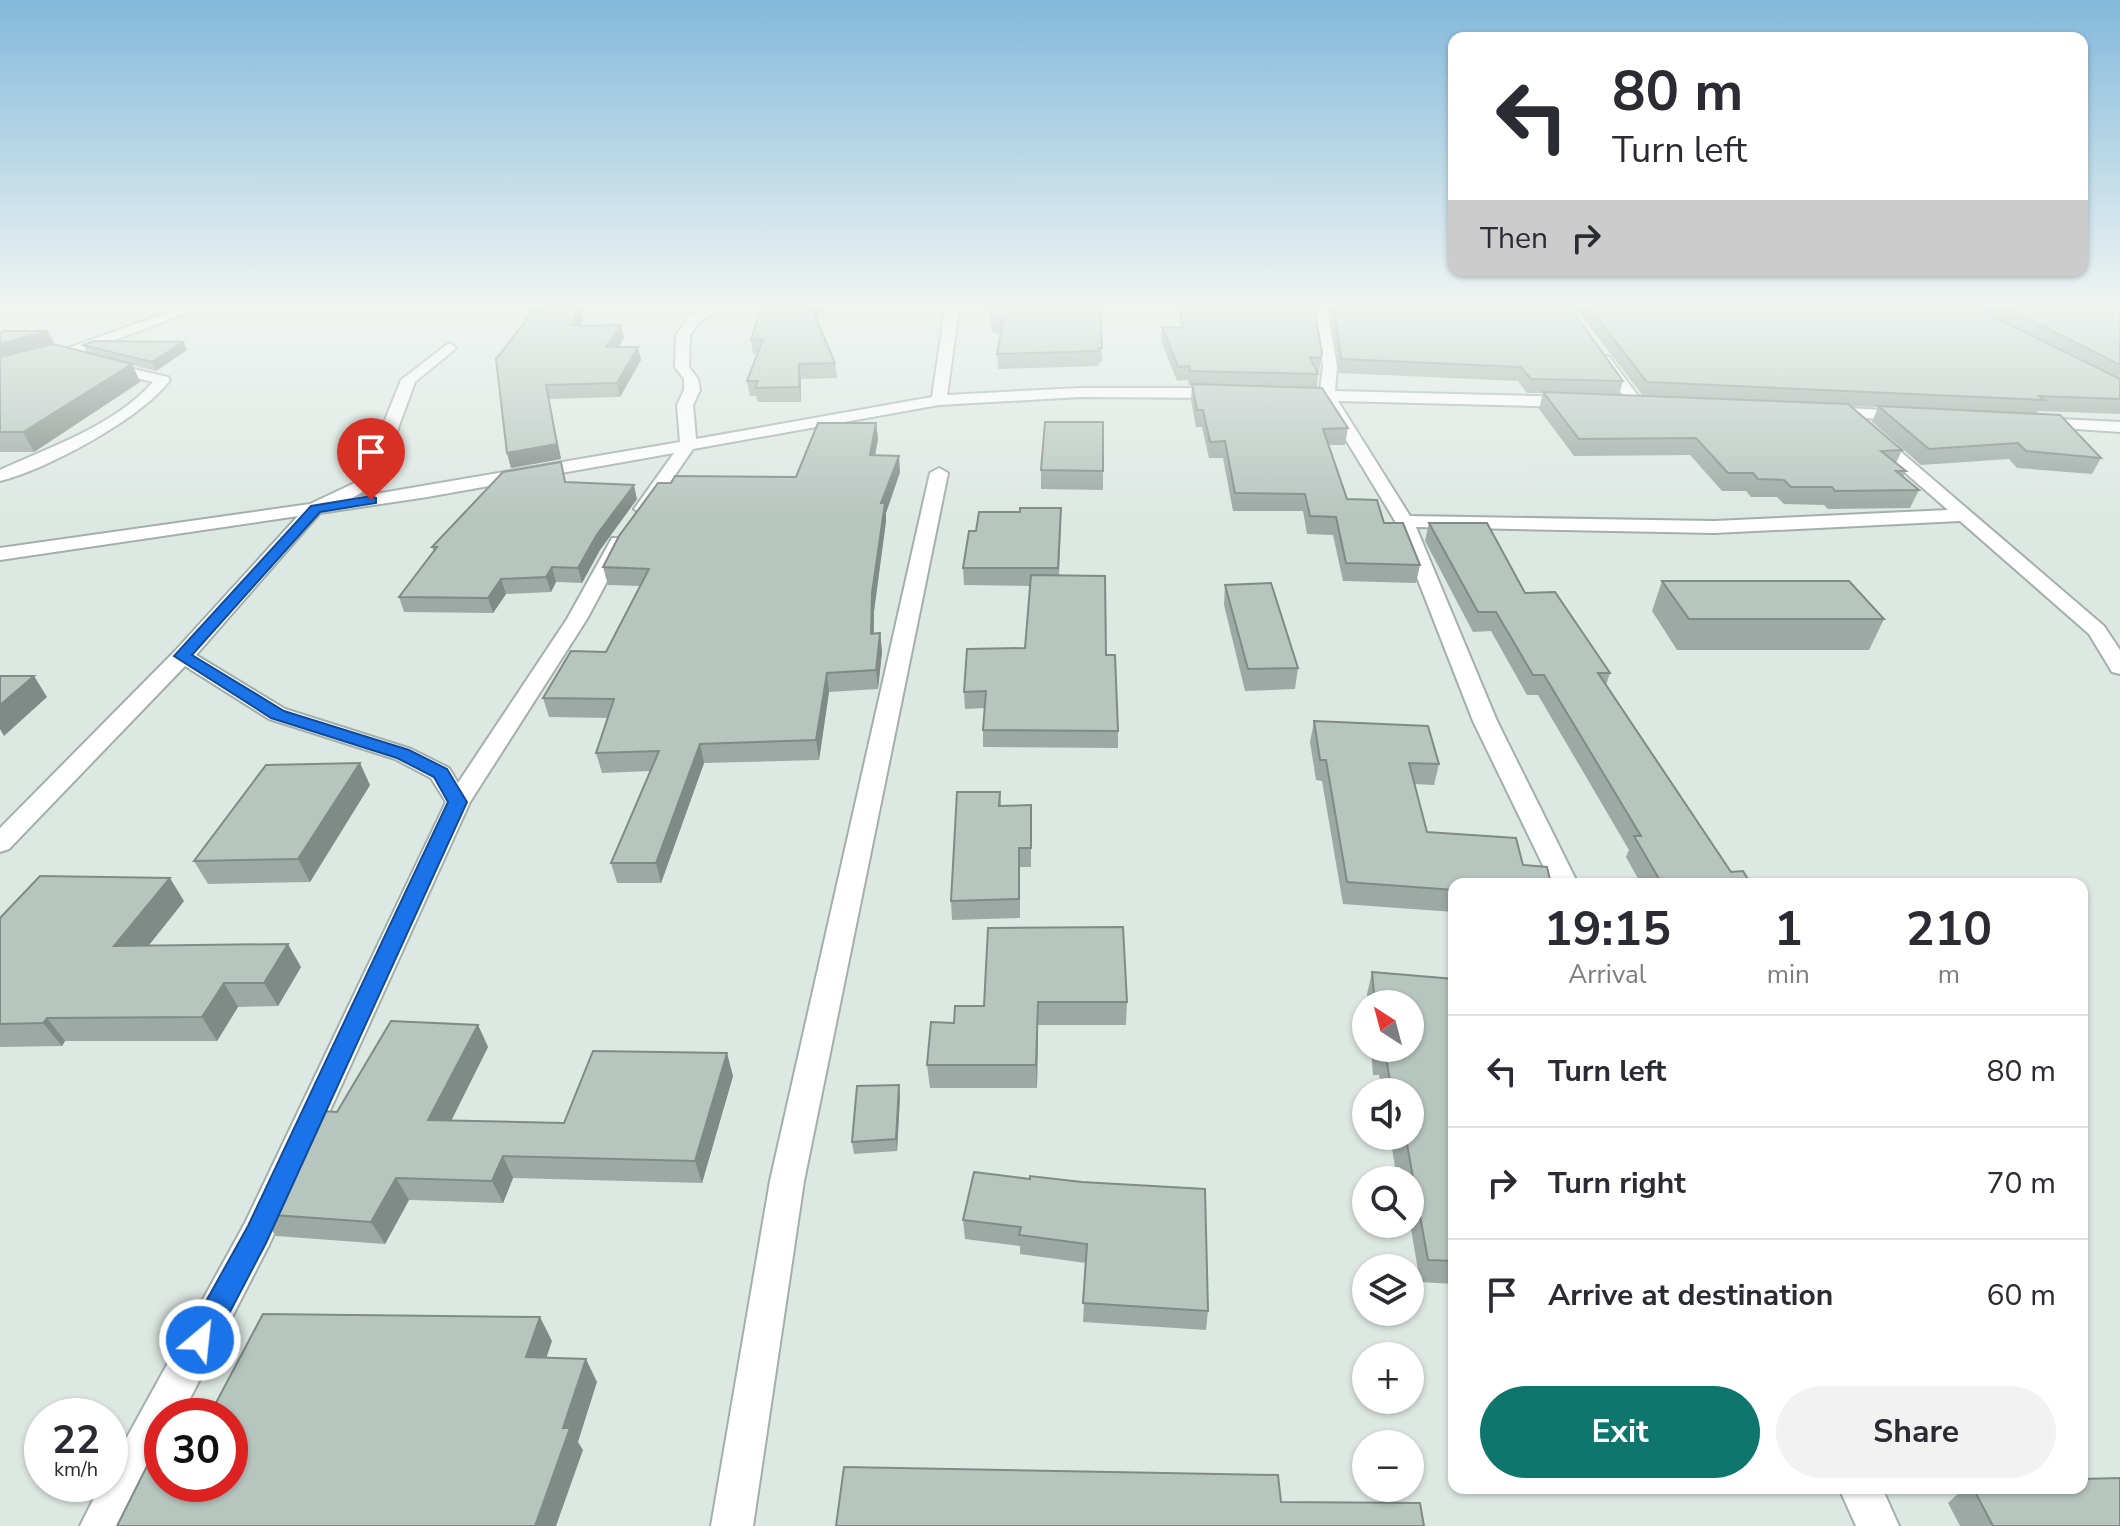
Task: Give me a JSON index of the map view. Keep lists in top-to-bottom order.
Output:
{
  "north": "top left",
  "page": {
    "turn": ["80 m", "Turn left"],
    "then": "Then",
    "eta": [
      "19:15",
      "Arrival",
      "1",
      "min",
      "210",
      "m"
    ],
    "map_buttons": ["+", "−"],
    "list": [
      {
        "name": "Turn left",
        "value": "80 m"
      },
      {
        "name": "Turn right",
        "value": "70 m"
      },
      {
        "name": "Arrive at destination",
        "value": "60 m"
      }
    ],
    "buttons": ["Exit", "Share"],
    "speed": "22 km/h",
    "limit": "30"
  }
}
